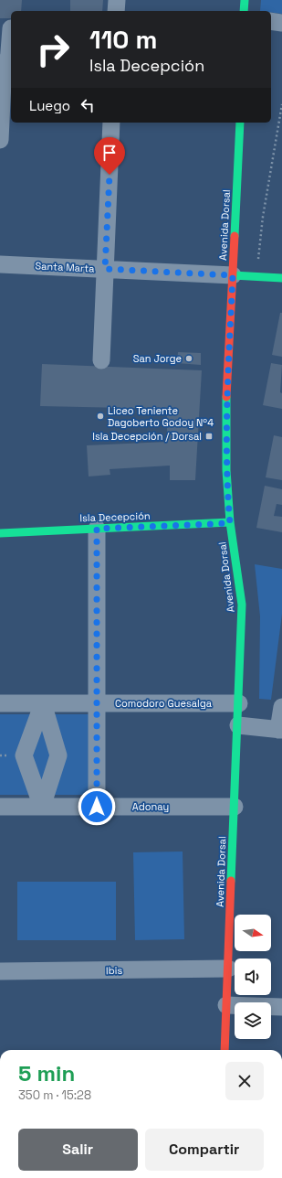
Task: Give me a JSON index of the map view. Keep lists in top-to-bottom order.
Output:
{
  "streets": {
    "street": [
      "Avenida Dorsal",
      "Santa Marta",
      "Isla Decepción",
      "Comodoro Guesalga",
      "Adonay",
      "Ibis"
    ]
  },
  "crossings": [
    ["Avenida Dorsal", "Santa Marta"],
    ["Avenida Dorsal", "Isla Decepción"],
    ["Avenida Dorsal", "Comodoro Guesalga"],
    ["Avenida Dorsal", "Adonay"],
    ["Avenida Dorsal", "Ibis"]
  ],
  "places": {
    "other": ["San Jorge", "Liceo Teniente Dagoberto Godoy Nº4"],
    "transit": ["Isla Decepción / Dorsal"]
  },
  "north": "right",
  "page": {
    "turn": ["110 m", "Isla Decepción"],
    "then": "Luego",
    "heading": ["5 min", "350 m · 15:28"],
    "buttons": ["Salir", "Compartir"]
  }
}
